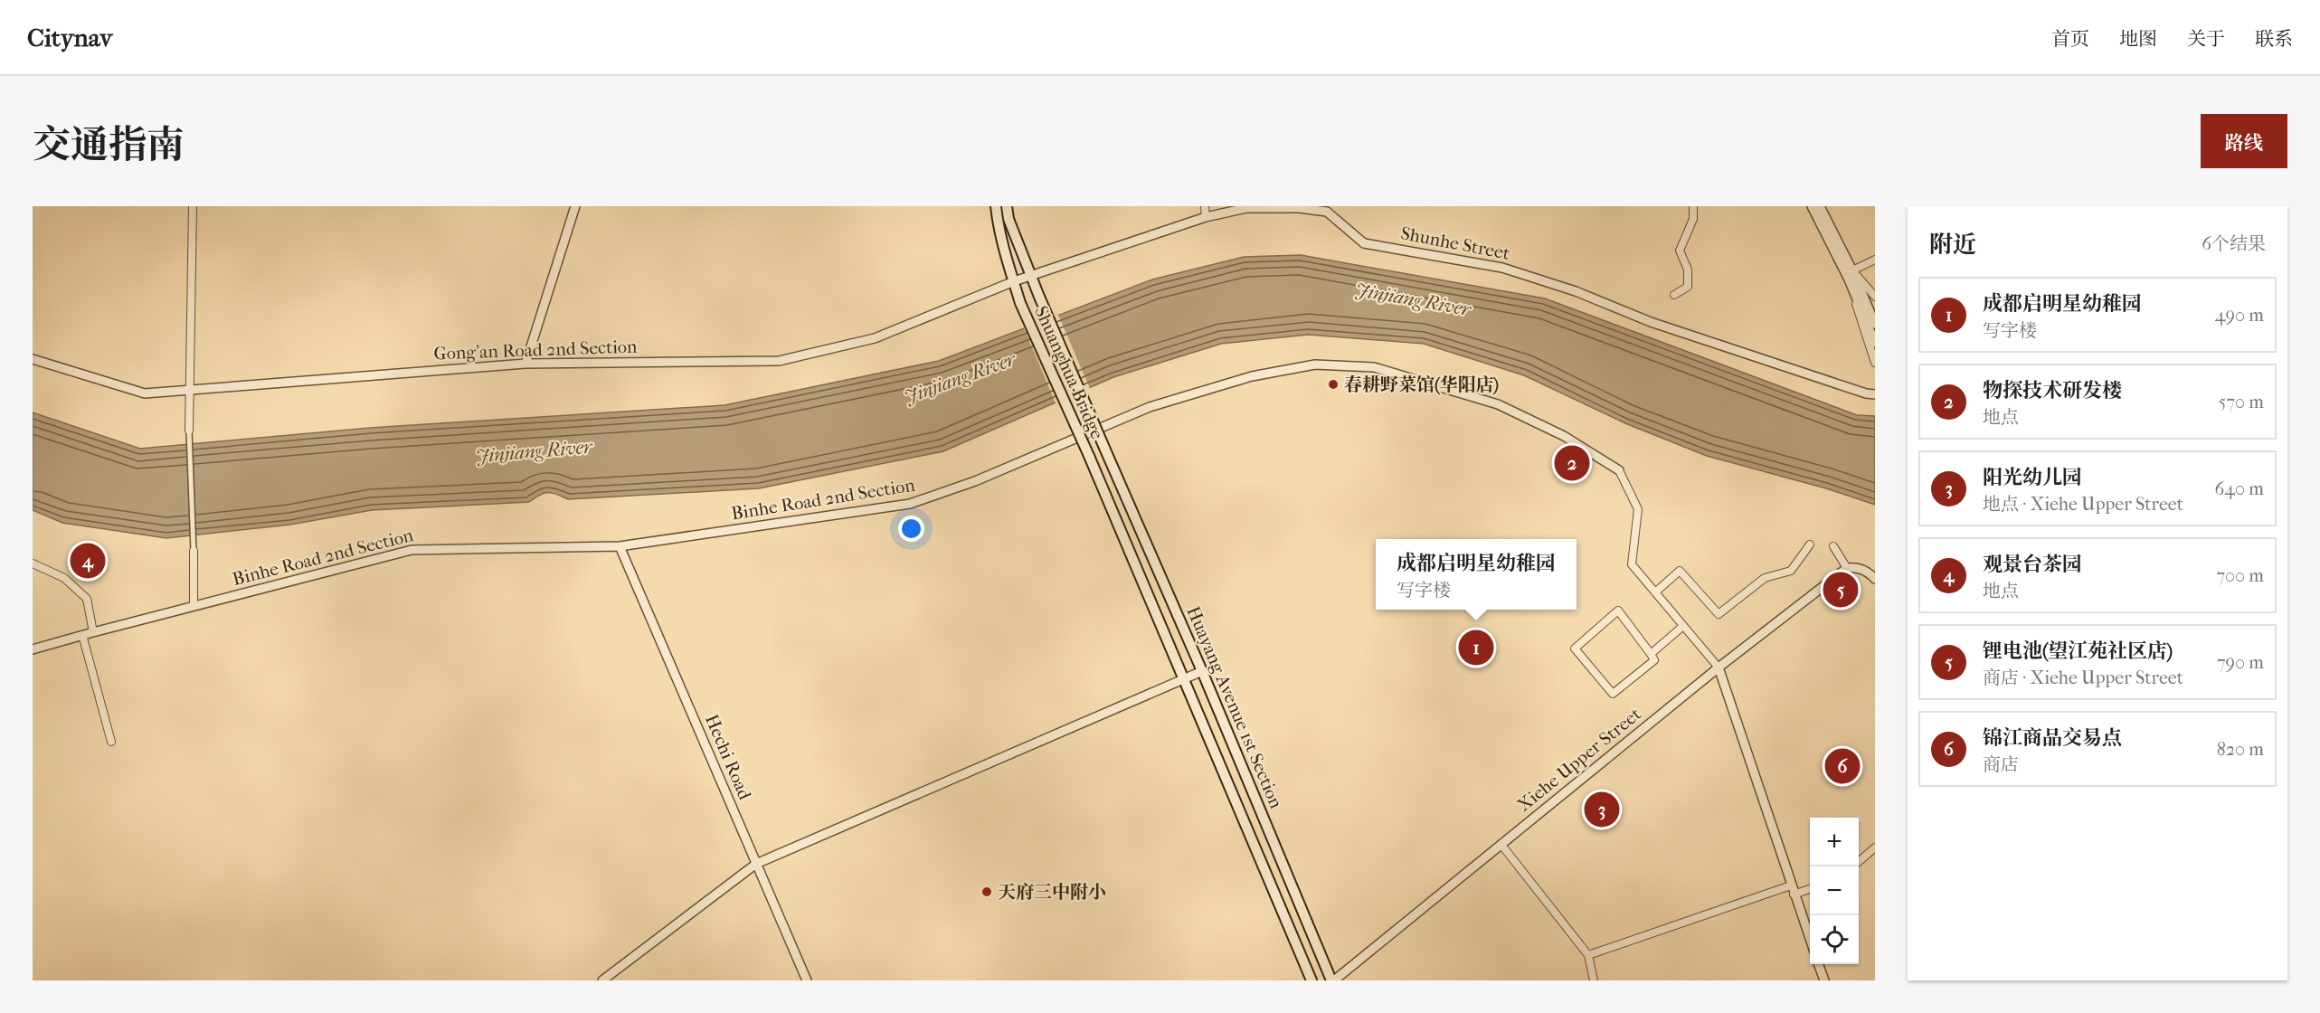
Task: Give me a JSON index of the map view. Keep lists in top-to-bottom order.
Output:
{
  "streets": {
    "main road": ["Shuanghua Bridge", "Huayang Avenue 1st Section"],
    "street": [
      "Shunhe Street",
      "Gong'an Road 2nd Section",
      "Binhe Road 2nd Section",
      "Hechi Road",
      "Xiehe Upper Street"
    ]
  },
  "crossings": [
    ["Shunhe Street", "Gong'an Road 2nd Section"],
    ["Shunhe Street", "Huayang Avenue 1st Section"],
    ["Gong'an Road 2nd Section", "Shuanghua Bridge"],
    ["Gong'an Road 2nd Section", "Huayang Avenue 1st Section"],
    ["Shuanghua Bridge", "Huayang Avenue 1st Section"],
    ["Binhe Road 2nd Section", "Hechi Road"],
    ["Huayang Avenue 1st Section", "Xiehe Upper Street"]
  ],
  "water": ["Jinjiang River"],
  "places": ["春耕野菜馆(华阳店)", "天府三中附小"],
  "page": {
    "header": "Citynav",
    "nav": [
      "首页",
      "地图",
      "关于",
      "联系"
    ],
    "title": "交通指南",
    "buttons": "路线",
    "heading": ["附近", "6个结果"],
    "list": [
      {
        "mark": "1",
        "name": "成都启明星幼稚园",
        "note": "写字楼",
        "value": "490 m"
      },
      {
        "mark": "2",
        "name": "物探技术研发楼",
        "note": "地点",
        "value": "570 m"
      },
      {
        "mark": "3",
        "name": "阳光幼儿园",
        "note": "地点 · Xiehe Upper Street",
        "value": "640 m"
      },
      {
        "mark": "4",
        "name": "观景台茶园",
        "note": "地点",
        "value": "700 m"
      },
      {
        "mark": "5",
        "name": "锂电池(望江苑社区店)",
        "note": "商店 · Xiehe Upper Street",
        "value": "790 m"
      },
      {
        "mark": "6",
        "name": "锦江商品交易点",
        "note": "商店",
        "value": "820 m"
      }
    ],
    "pins": [
      "2",
      "4",
      "5",
      "1",
      "6",
      "3"
    ],
    "popup": ["成都启明星幼稚园", "写字楼"],
    "map_buttons": ["+", "−"]
  }
}
